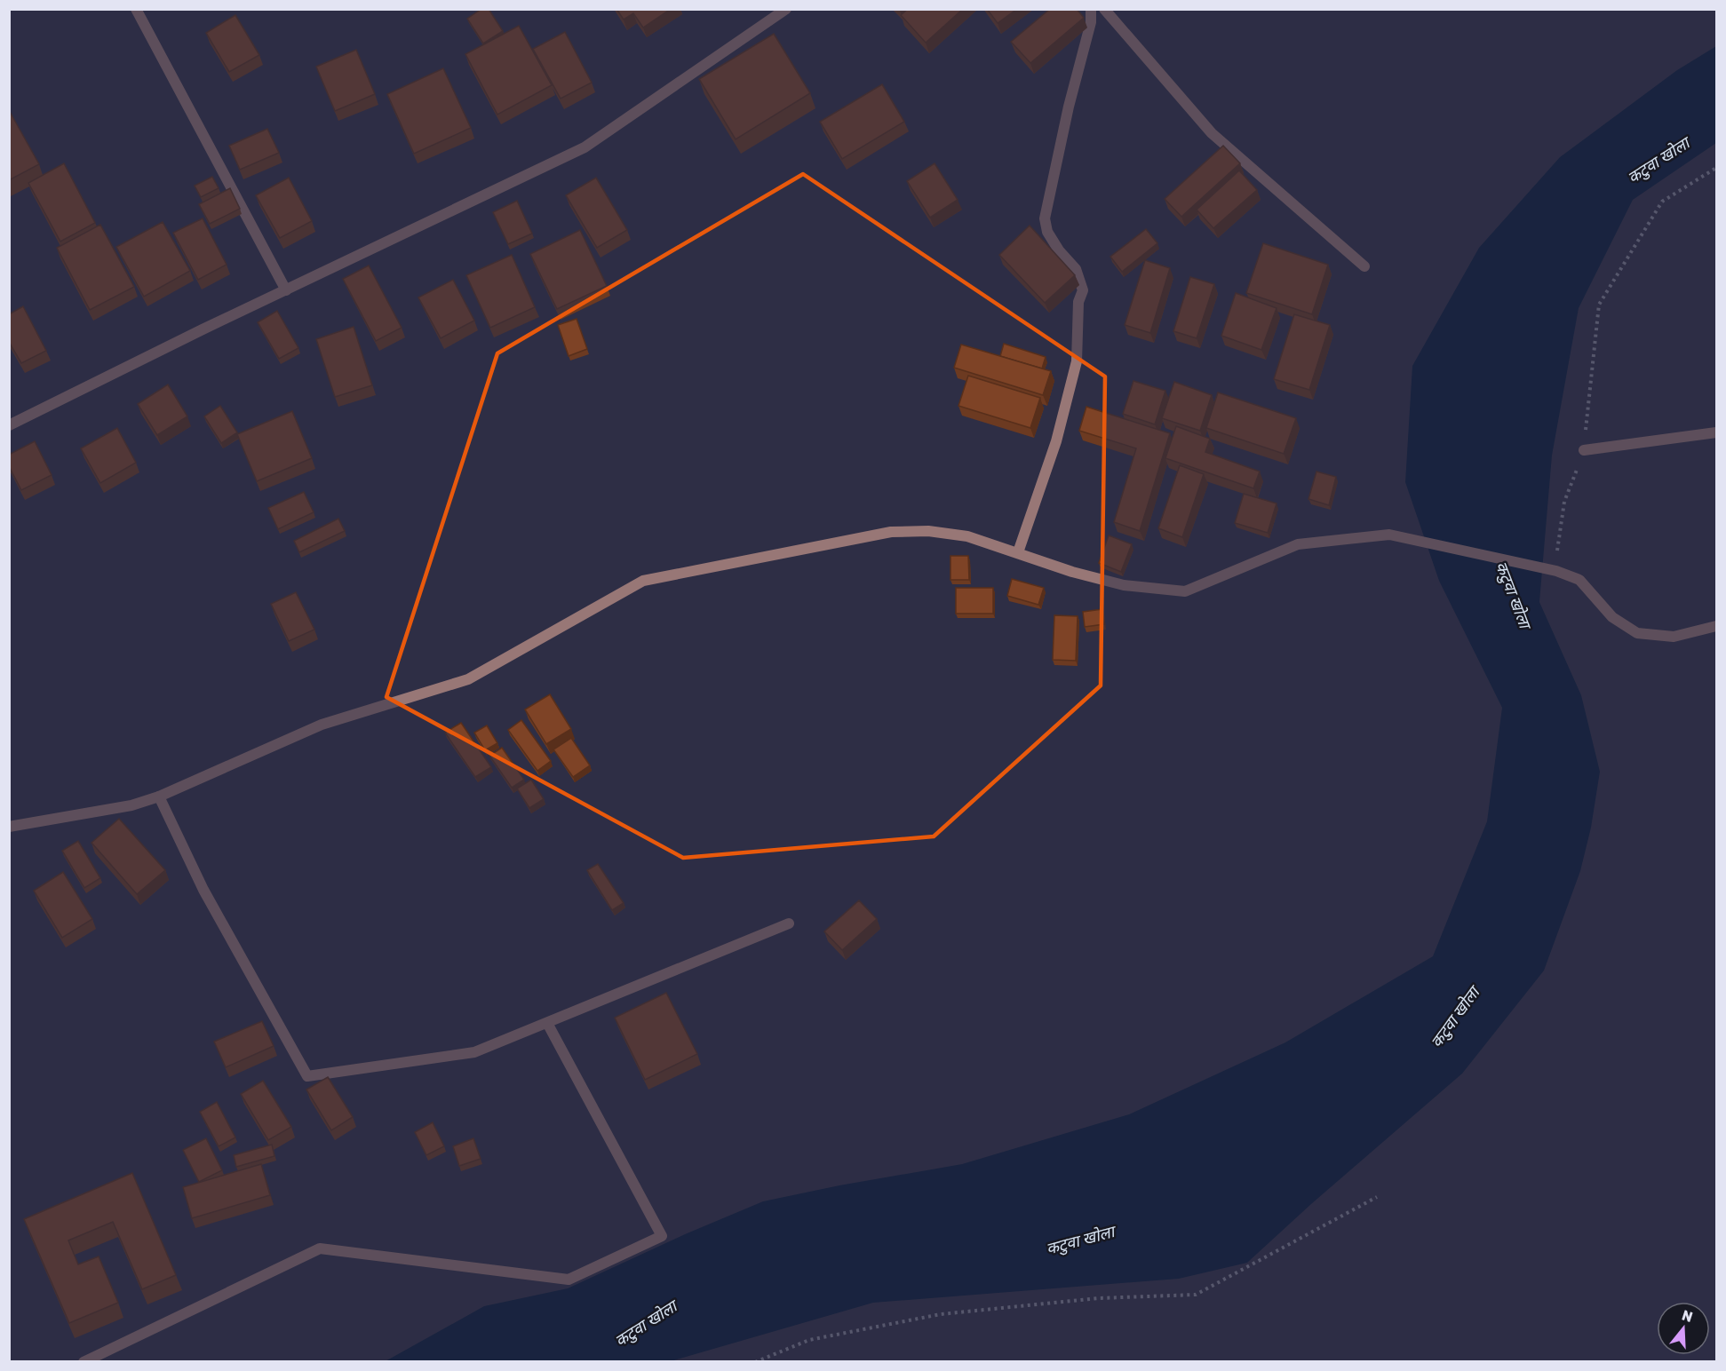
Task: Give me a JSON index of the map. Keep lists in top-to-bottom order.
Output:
{
  "water": ["कटुवा खोला"],
  "north": "top"
}
